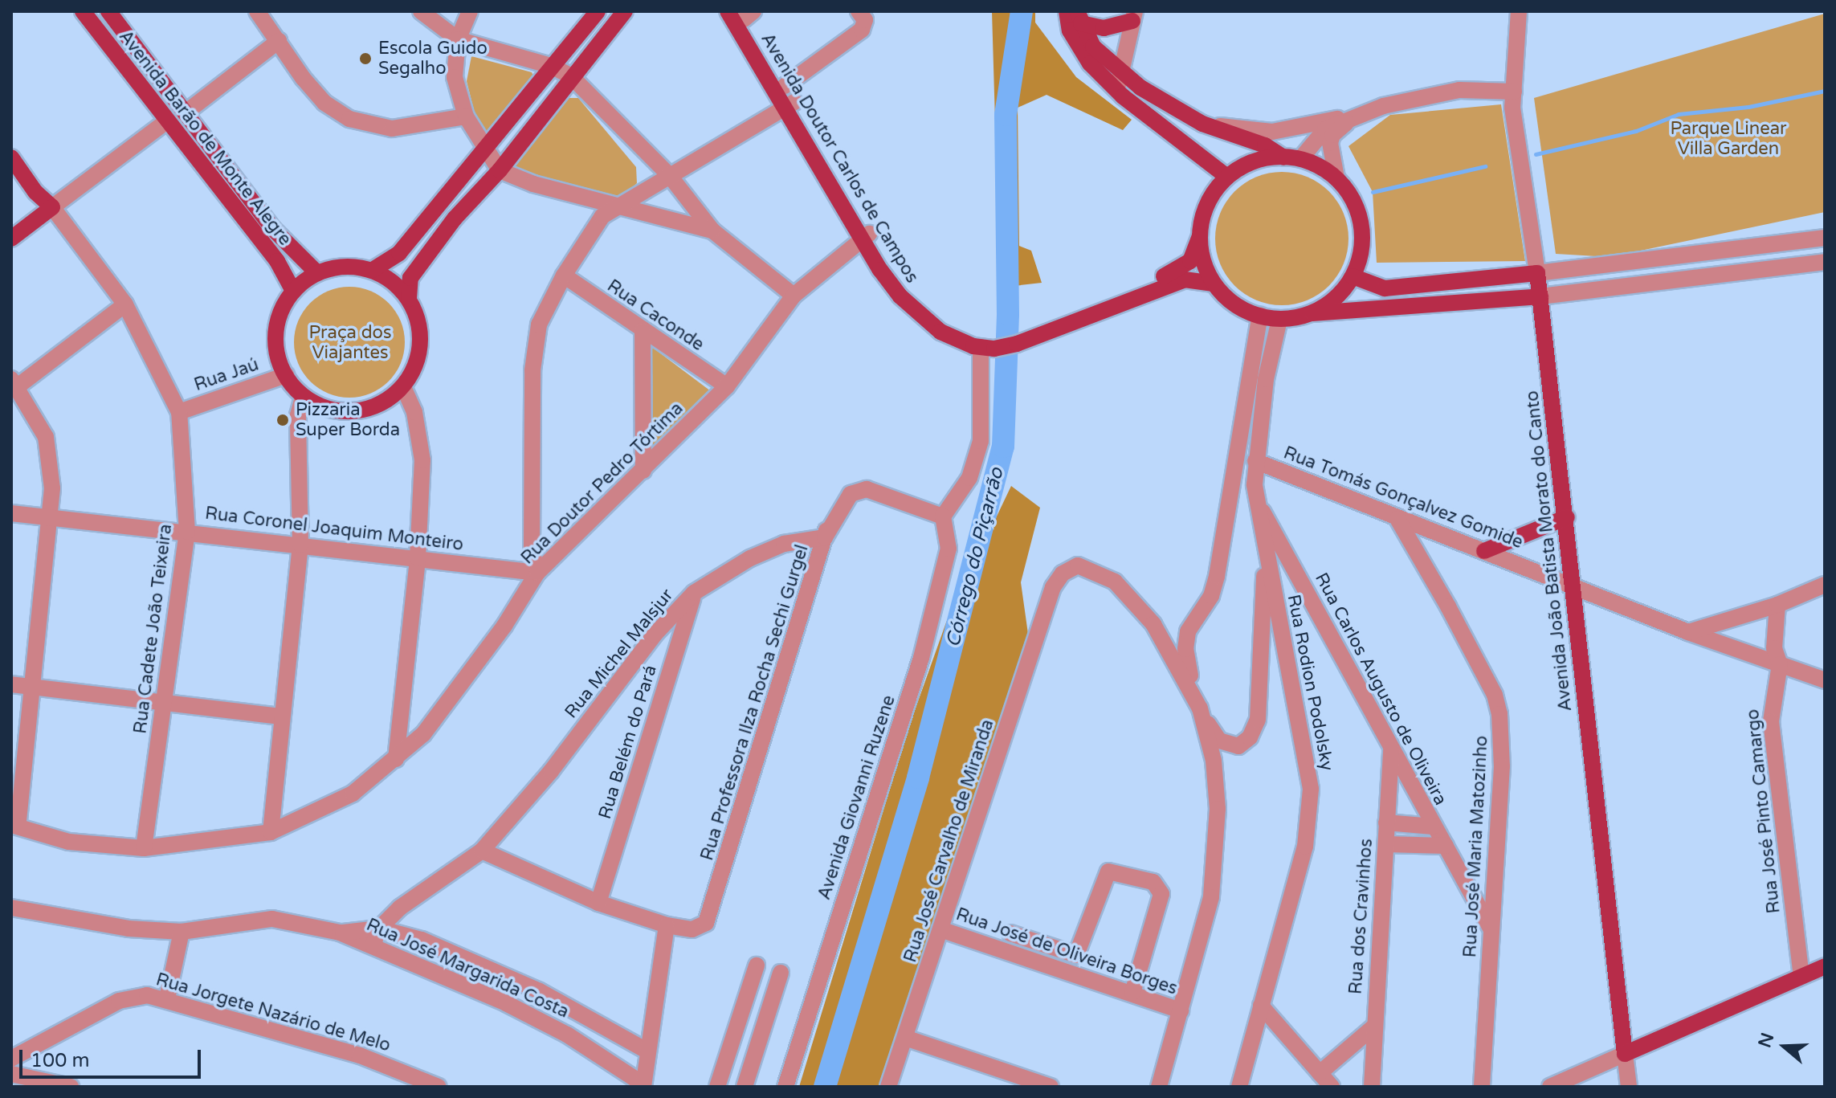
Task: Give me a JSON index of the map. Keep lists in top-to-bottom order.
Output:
{
  "streets": {
    "main road": [
      "Avenida Barão de Monte Alegre",
      "Avenida Doutor Carlos de Campos",
      "Avenida João Batista Morato do Canto",
      "Rua Cadete João Teixeira"
    ],
    "street": [
      "Rua Caconde",
      "Rua Jaú",
      "Rua Doutor Pedro Tórtima",
      "Rua Tomás Gonçalvez Gomide",
      "Rua Coronel Joaquim Monteiro",
      "Rua Michel Malsjur",
      "Rua Rodion Podolsky",
      "Rua Carlos Augusto de Oliveira",
      "Rua Professora Ilza Rocha Sechi Gurgel",
      "Rua Belém do Pará",
      "Avenida Giovanni Ruzene",
      "Rua José Pinto Camargo",
      "Rua José Carvalho de Miranda",
      "Rua José Maria Matozinho",
      "Rua dos Cravinhos",
      "Rua José de Oliveira Borges",
      "Rua José Margarida Costa",
      "Rua Jorgete Nazário de Melo"
    ]
  },
  "crossings": [
    ["Avenida Barão de Monte Alegre", "Rua Jaú"],
    ["Avenida Doutor Carlos de Campos", "Rua Doutor Pedro Tórtima"],
    ["Rua Caconde", "Rua Doutor Pedro Tórtima"],
    ["Rua Jaú", "Rua Cadete João Teixeira"],
    ["Rua Doutor Pedro Tórtima", "Rua Coronel Joaquim Monteiro"],
    ["Rua Doutor Pedro Tórtima", "Rua Cadete João Teixeira"],
    ["Rua Tomás Gonçalvez Gomide", "Avenida João Batista Morato do Canto"],
    ["Rua Tomás Gonçalvez Gomide", "Rua Rodion Podolsky"],
    ["Rua Tomás Gonçalvez Gomide", "Rua José Pinto Camargo"],
    ["Rua Tomás Gonçalvez Gomide", "Rua José Maria Matozinho"],
    ["Rua Coronel Joaquim Monteiro", "Rua Cadete João Teixeira"],
    ["Rua Michel Malsjur", "Rua Professora Ilza Rocha Sechi Gurgel"],
    ["Rua Michel Malsjur", "Rua Belém do Pará"],
    ["Rua Michel Malsjur", "Rua José Margarida Costa"],
    ["Rua Rodion Podolsky", "Rua Carlos Augusto de Oliveira"],
    ["Rua Carlos Augusto de Oliveira", "Rua José Maria Matozinho"],
    ["Rua Carlos Augusto de Oliveira", "Rua dos Cravinhos"],
    ["Rua José Carvalho de Miranda", "Rua José de Oliveira Borges"]
  ],
  "water": ["Córrego do Piçarrão"],
  "parks": ["Parque Linear Villa Garden", "Praça dos Viajantes"],
  "places": ["Escola Guido Segalho", "Pizzaria Super Borda"],
  "scale_bar": "100 m",
  "north": "left"
}
